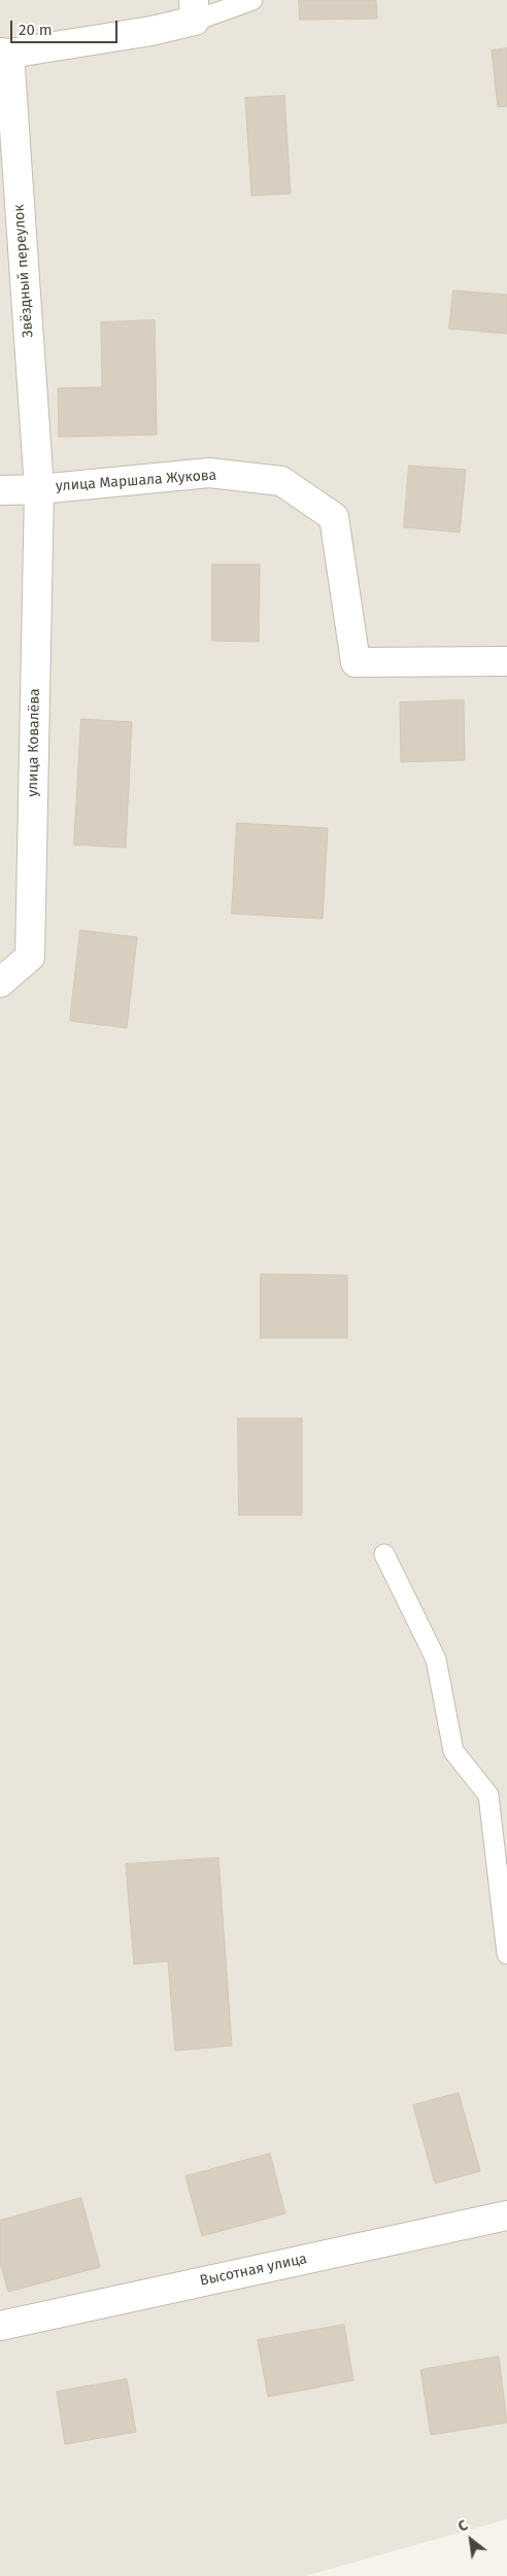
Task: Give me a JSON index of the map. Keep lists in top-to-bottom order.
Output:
{
  "streets": {
    "street": [
      "Звёздный переулок",
      "улица Маршала Жукова",
      "улица Ковалёва",
      "Высотная улица"
    ]
  },
  "crossings": [
    ["Звёздный переулок", "улица Маршала Жукова"],
    ["Звёздный переулок", "улица Ковалёва"],
    ["улица Маршала Жукова", "улица Ковалёва"]
  ],
  "scale_bar": "20 m",
  "north": "top left"
}
